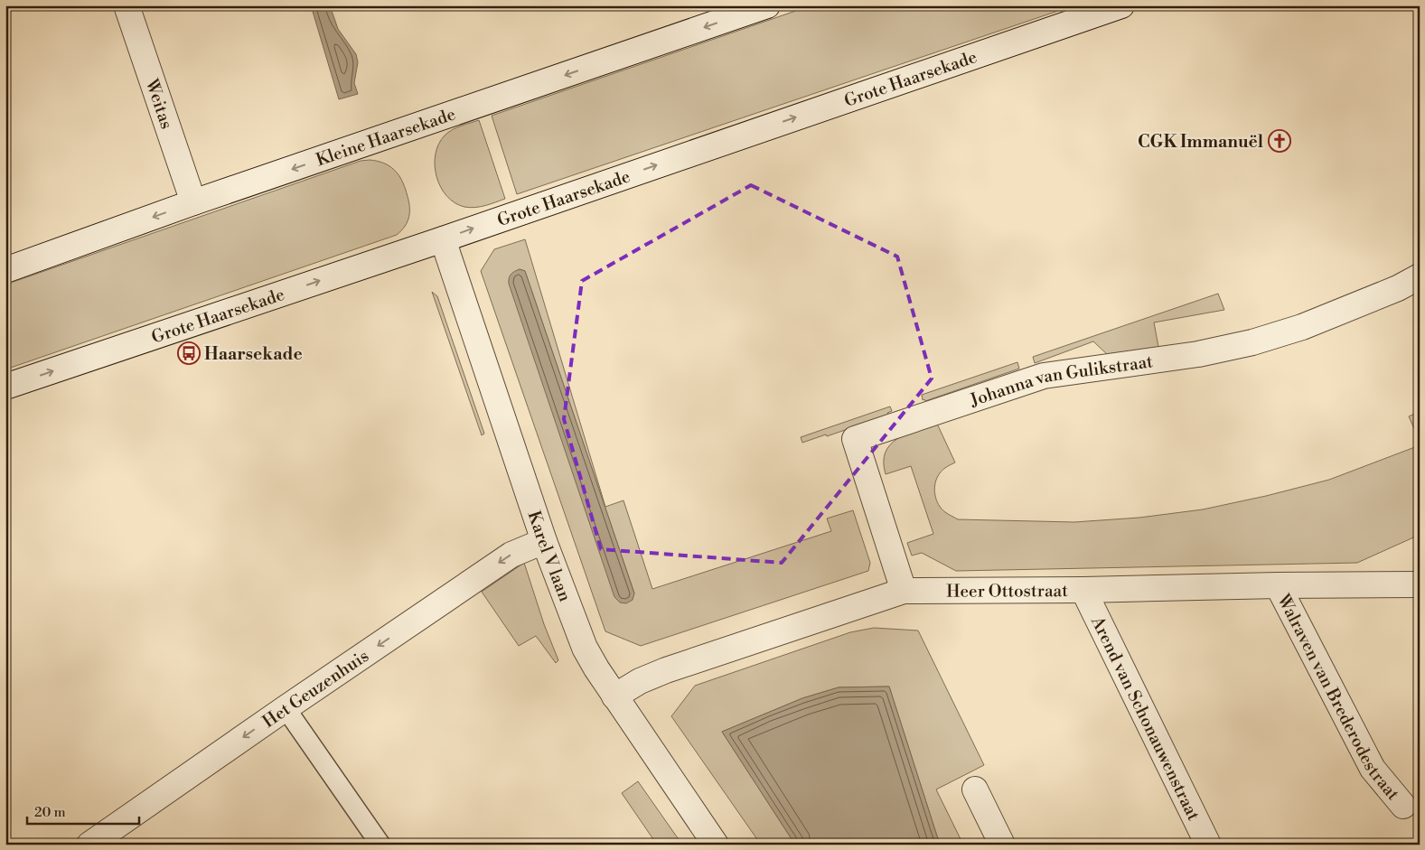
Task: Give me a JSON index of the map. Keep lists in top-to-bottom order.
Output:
{
  "streets": {
    "street": [
      "Grote Haarsekade",
      "Weitas",
      "Kleine Haarsekade",
      "Johanna van Gulikstraat",
      "Karel V laan",
      "Heer Ottostraat",
      "Het Geuzenhuis",
      "Walraven van Brederodestraat",
      "Arend van Schonauwenstraat"
    ]
  },
  "crossings": [
    ["Grote Haarsekade", "Karel V laan"],
    ["Weitas", "Kleine Haarsekade"],
    ["Johanna van Gulikstraat", "Heer Ottostraat"],
    ["Karel V laan", "Heer Ottostraat"],
    ["Karel V laan", "Het Geuzenhuis"],
    ["Heer Ottostraat", "Walraven van Brederodestraat"],
    ["Heer Ottostraat", "Arend van Schonauwenstraat"]
  ],
  "one_way": ["Grote Haarsekade", "Kleine Haarsekade", "Het Geuzenhuis"],
  "places": {
    "church": ["CGK Immanuël"],
    "bus stop": ["Haarsekade"]
  },
  "scale_bar": "20 m"
}
